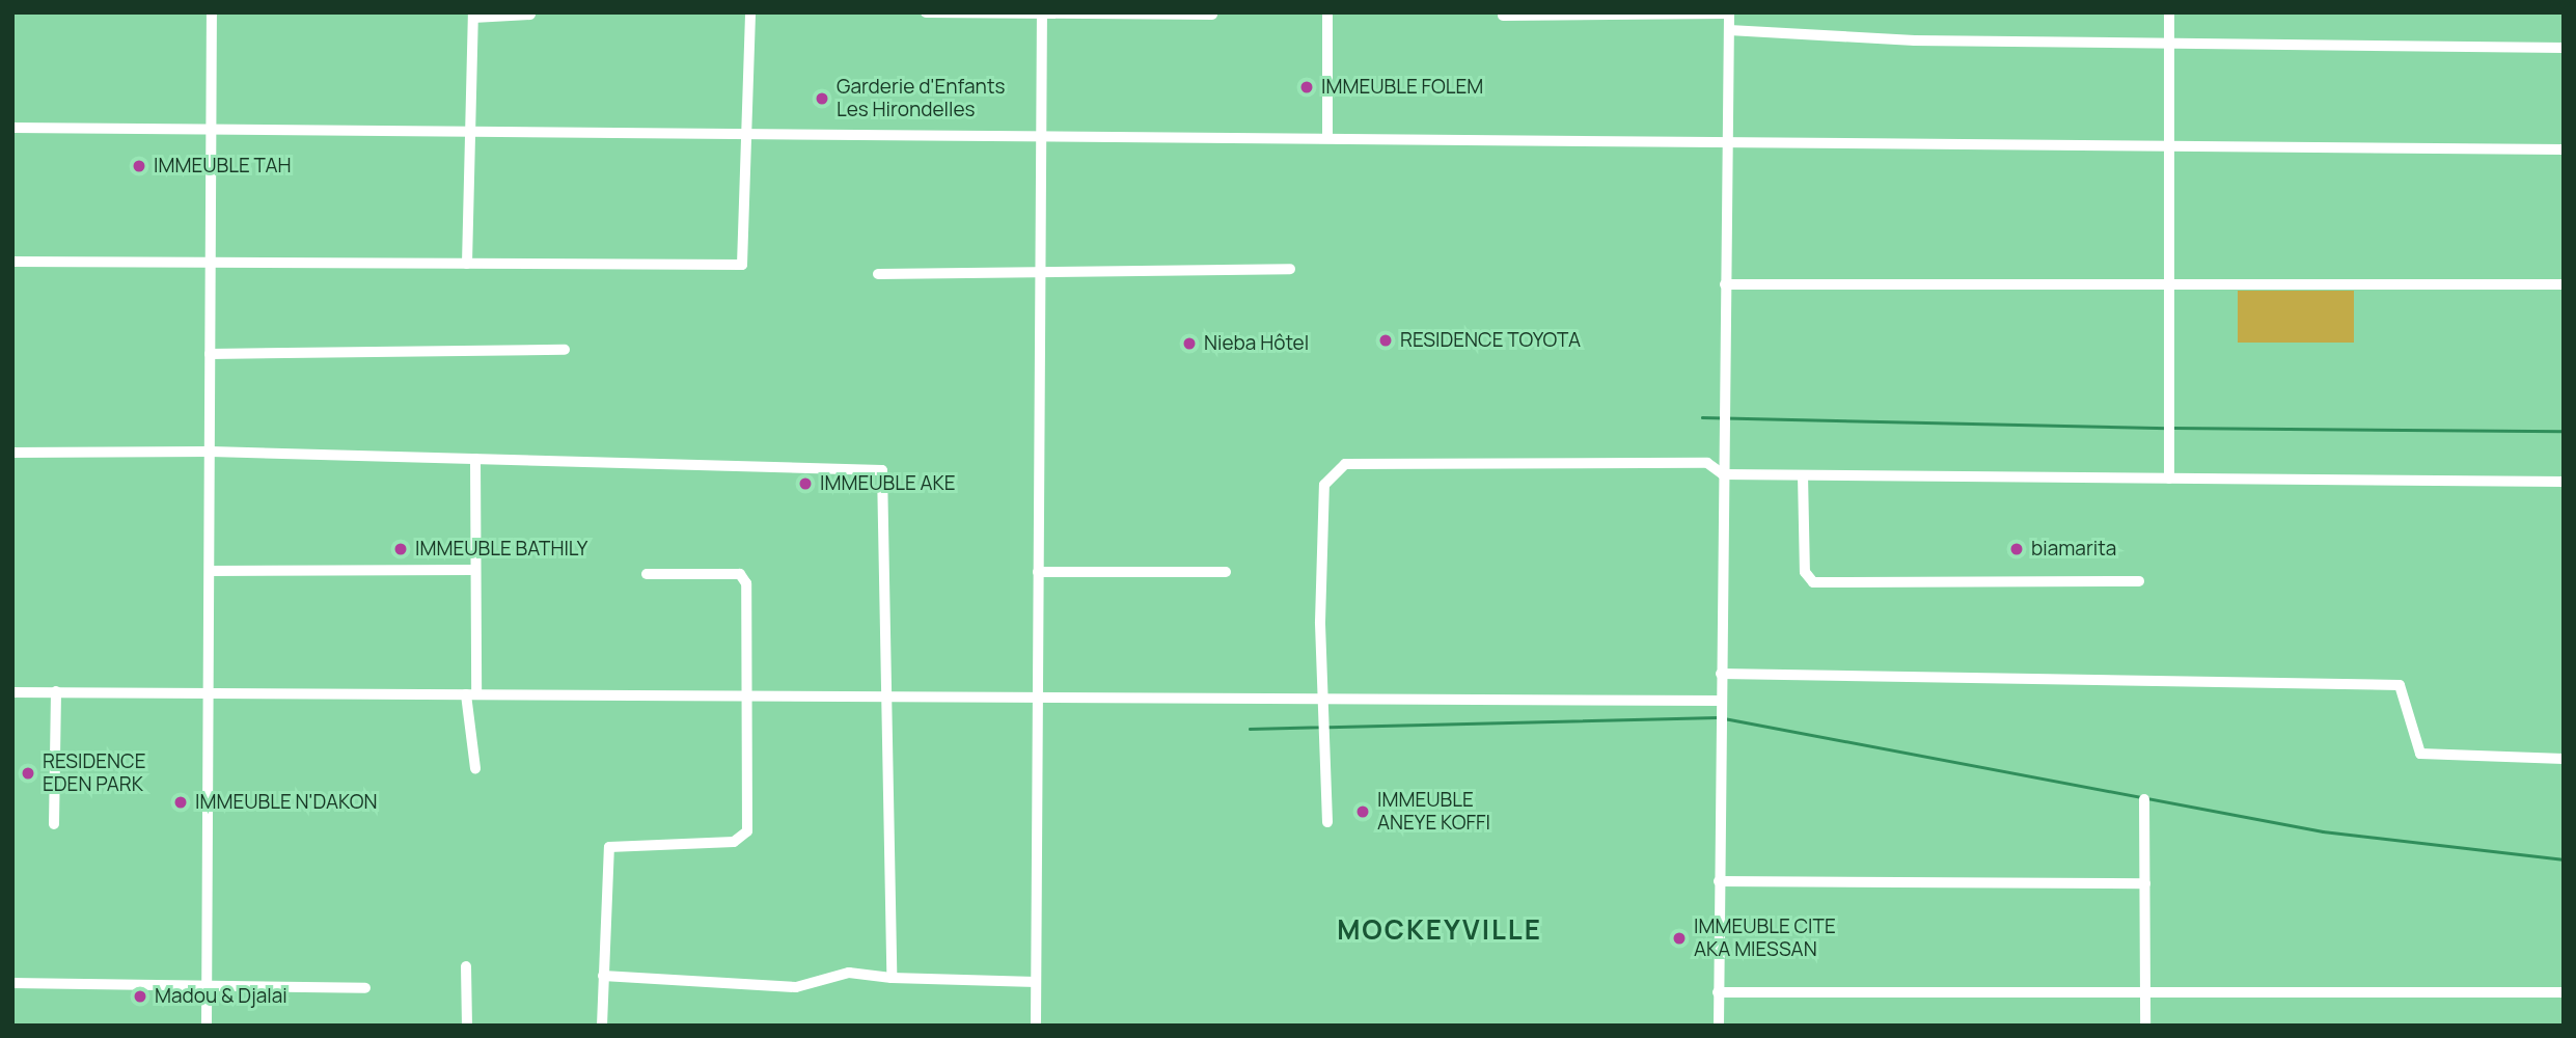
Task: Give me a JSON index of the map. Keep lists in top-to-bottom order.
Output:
{
  "districts": ["MOCKEYVILLE"],
  "places": [
    "IMMEUBLE FOLEM",
    "Garderie d'Enfants Les Hirondelles",
    "IMMEUBLE TAH",
    "RESIDENCE TOYOTA",
    "Nieba Hôtel",
    "IMMEUBLE AKE",
    "IMMEUBLE BATHILY",
    "biamarita",
    "RESIDENCE EDEN PARK",
    "IMMEUBLE N'DAKON",
    "IMMEUBLE ANEYE KOFFI",
    "IMMEUBLE CITE AKA MIESSAN",
    "Madou & Djalai"
  ]
}
